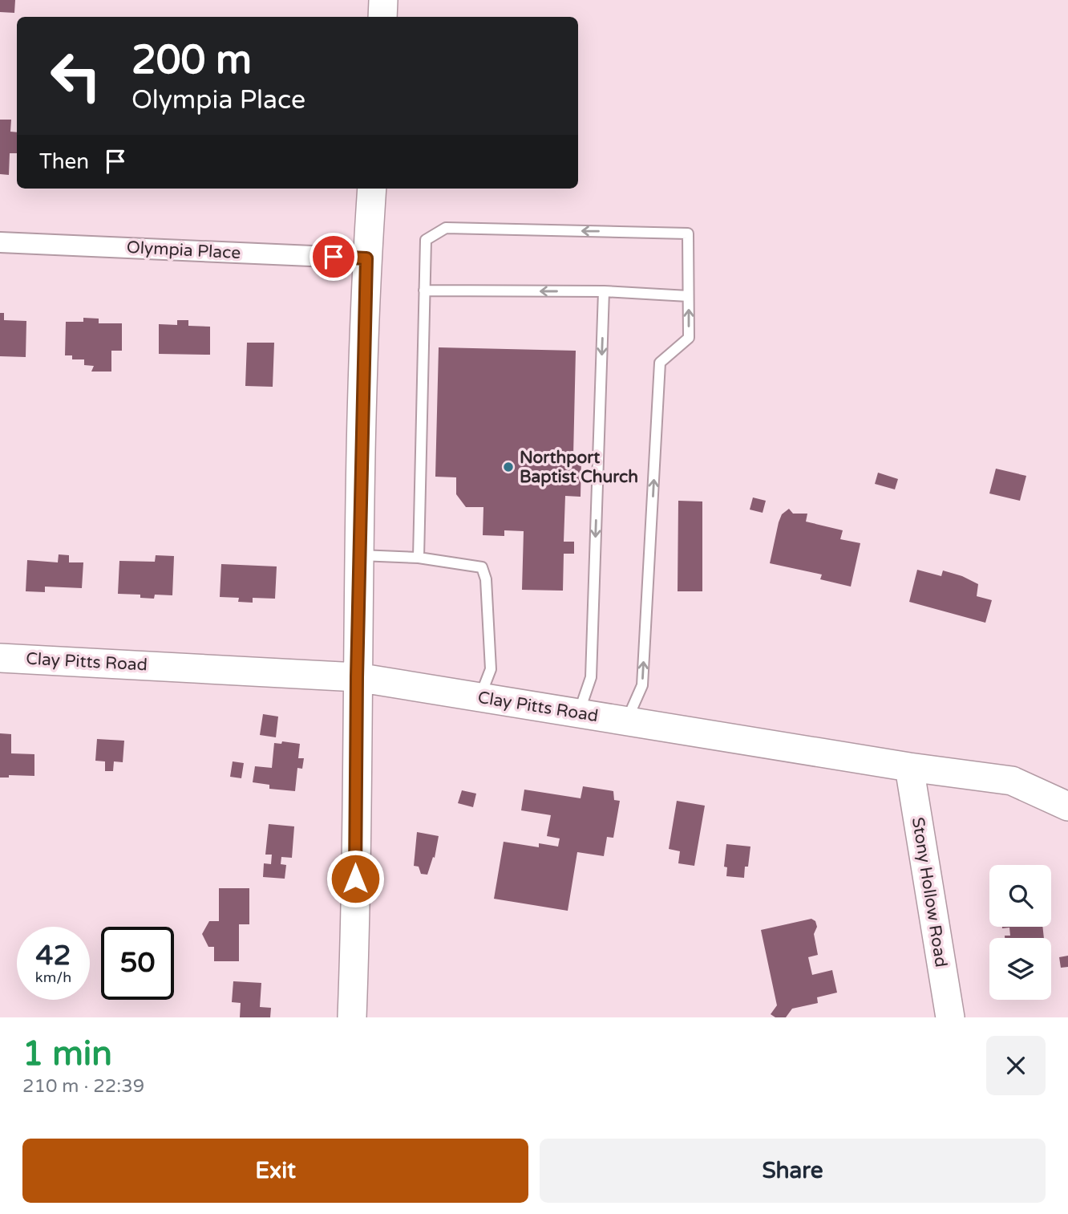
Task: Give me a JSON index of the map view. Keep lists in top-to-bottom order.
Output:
{
  "streets": {
    "street": ["Olympia Place", "Clay Pitts Road", "Stony Hollow Road"]
  },
  "crossings": [
    ["Clay Pitts Road", "Stony Hollow Road"]
  ],
  "places": ["Northport Baptist Church"],
  "page": {
    "turn": ["200 m", "Olympia Place"],
    "then": "Then",
    "speed": "42 km/h",
    "limit": "50",
    "heading": ["1 min", "210 m · 22:39"],
    "buttons": ["Exit", "Share"]
  }
}
